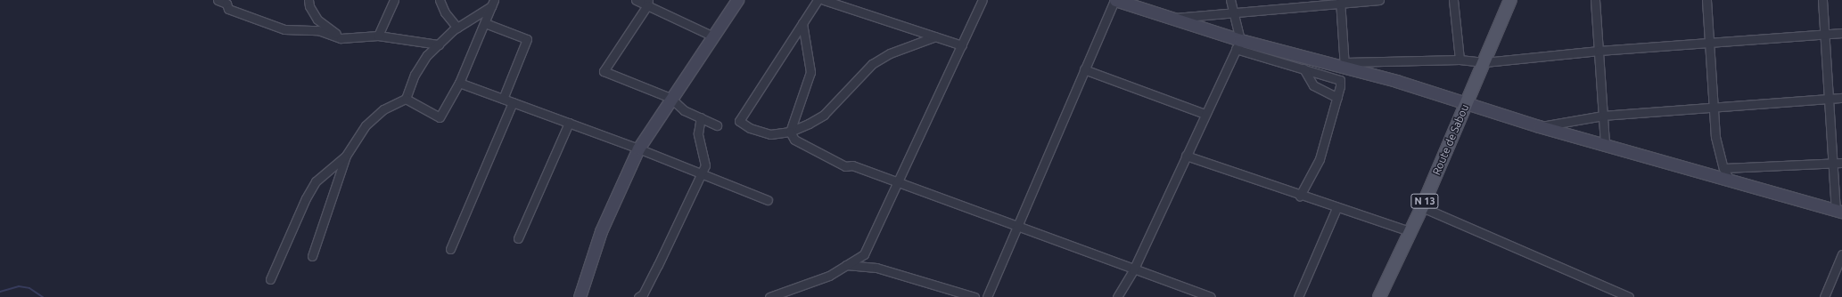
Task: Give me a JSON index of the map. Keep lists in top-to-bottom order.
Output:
{
  "streets": {
    "main road": ["Route de Sabou", "N 13"]
  }
}
